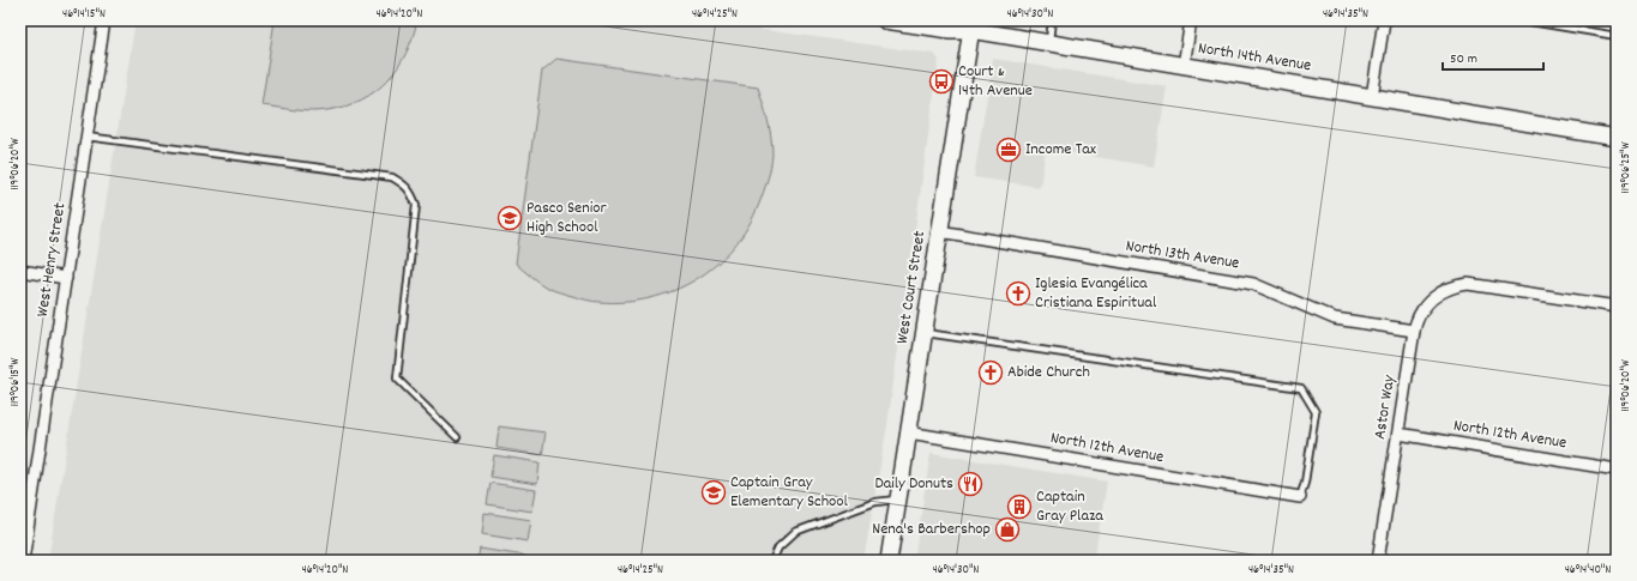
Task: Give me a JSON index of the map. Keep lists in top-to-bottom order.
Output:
{
  "streets": {
    "street": [
      "North 14th Avenue",
      "North 13th Avenue",
      "West Henry Street",
      "West Court Street",
      "Astor Way",
      "North 12th Avenue"
    ]
  },
  "crossings": [
    ["North 14th Avenue", "West Court Street"],
    ["North 13th Avenue", "West Court Street"],
    ["North 13th Avenue", "Astor Way"],
    ["West Court Street", "North 12th Avenue"],
    ["Astor Way", "North 12th Avenue"]
  ],
  "places": {
    "bus stop": ["Court & 14th Avenue"],
    "office": ["Income Tax"],
    "school or university": ["Pasco Senior High School", "Captain Gray Elementary School"],
    "church": ["Iglesia Evangélica Cristiana Espiritual", "Abide Church"],
    "restaurant": ["Daily Donuts"],
    "building": ["Captain Gray Plaza"],
    "shop": ["Nena's Barbershop"]
  },
  "scale_bar": "50 m",
  "coordinates": [
    "46°14'15\"N",
    "46°14'20\"N",
    "46°14'25\"N",
    "46°14'30\"N",
    "46°14'35\"N",
    "119°06'20\"W",
    "119°06'25\"W",
    "119°06'15\"W",
    "46°14'40\"N"
  ]
}
